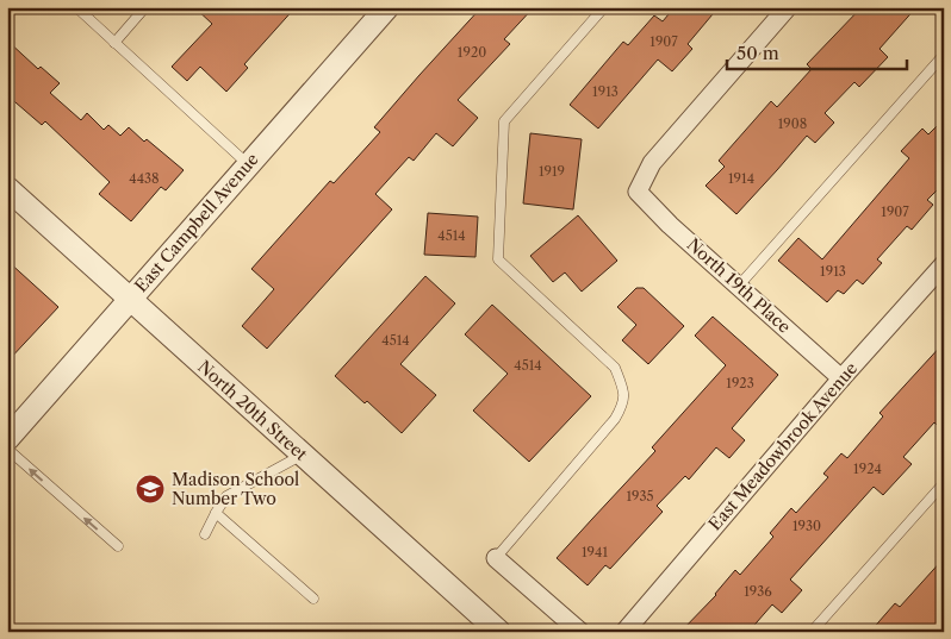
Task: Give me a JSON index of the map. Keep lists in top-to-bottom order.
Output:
{
  "streets": {
    "street": [
      "East Campbell Avenue",
      "North 19th Place",
      "North 20th Street",
      "East Meadowbrook Avenue"
    ]
  },
  "crossings": [
    ["East Campbell Avenue", "North 20th Street"],
    ["North 19th Place", "East Meadowbrook Avenue"]
  ],
  "places": {
    "school or university": ["Madison School Number Two"]
  },
  "house_numbers": [
    "1907",
    "1920",
    "1913",
    "1908",
    "1919",
    "4438",
    "1914",
    "1907",
    "4514",
    "1913",
    "4514",
    "4514",
    "1923",
    "1924",
    "1935",
    "1930",
    "1941",
    "1936"
  ],
  "scale_bar": "50 m"
}
